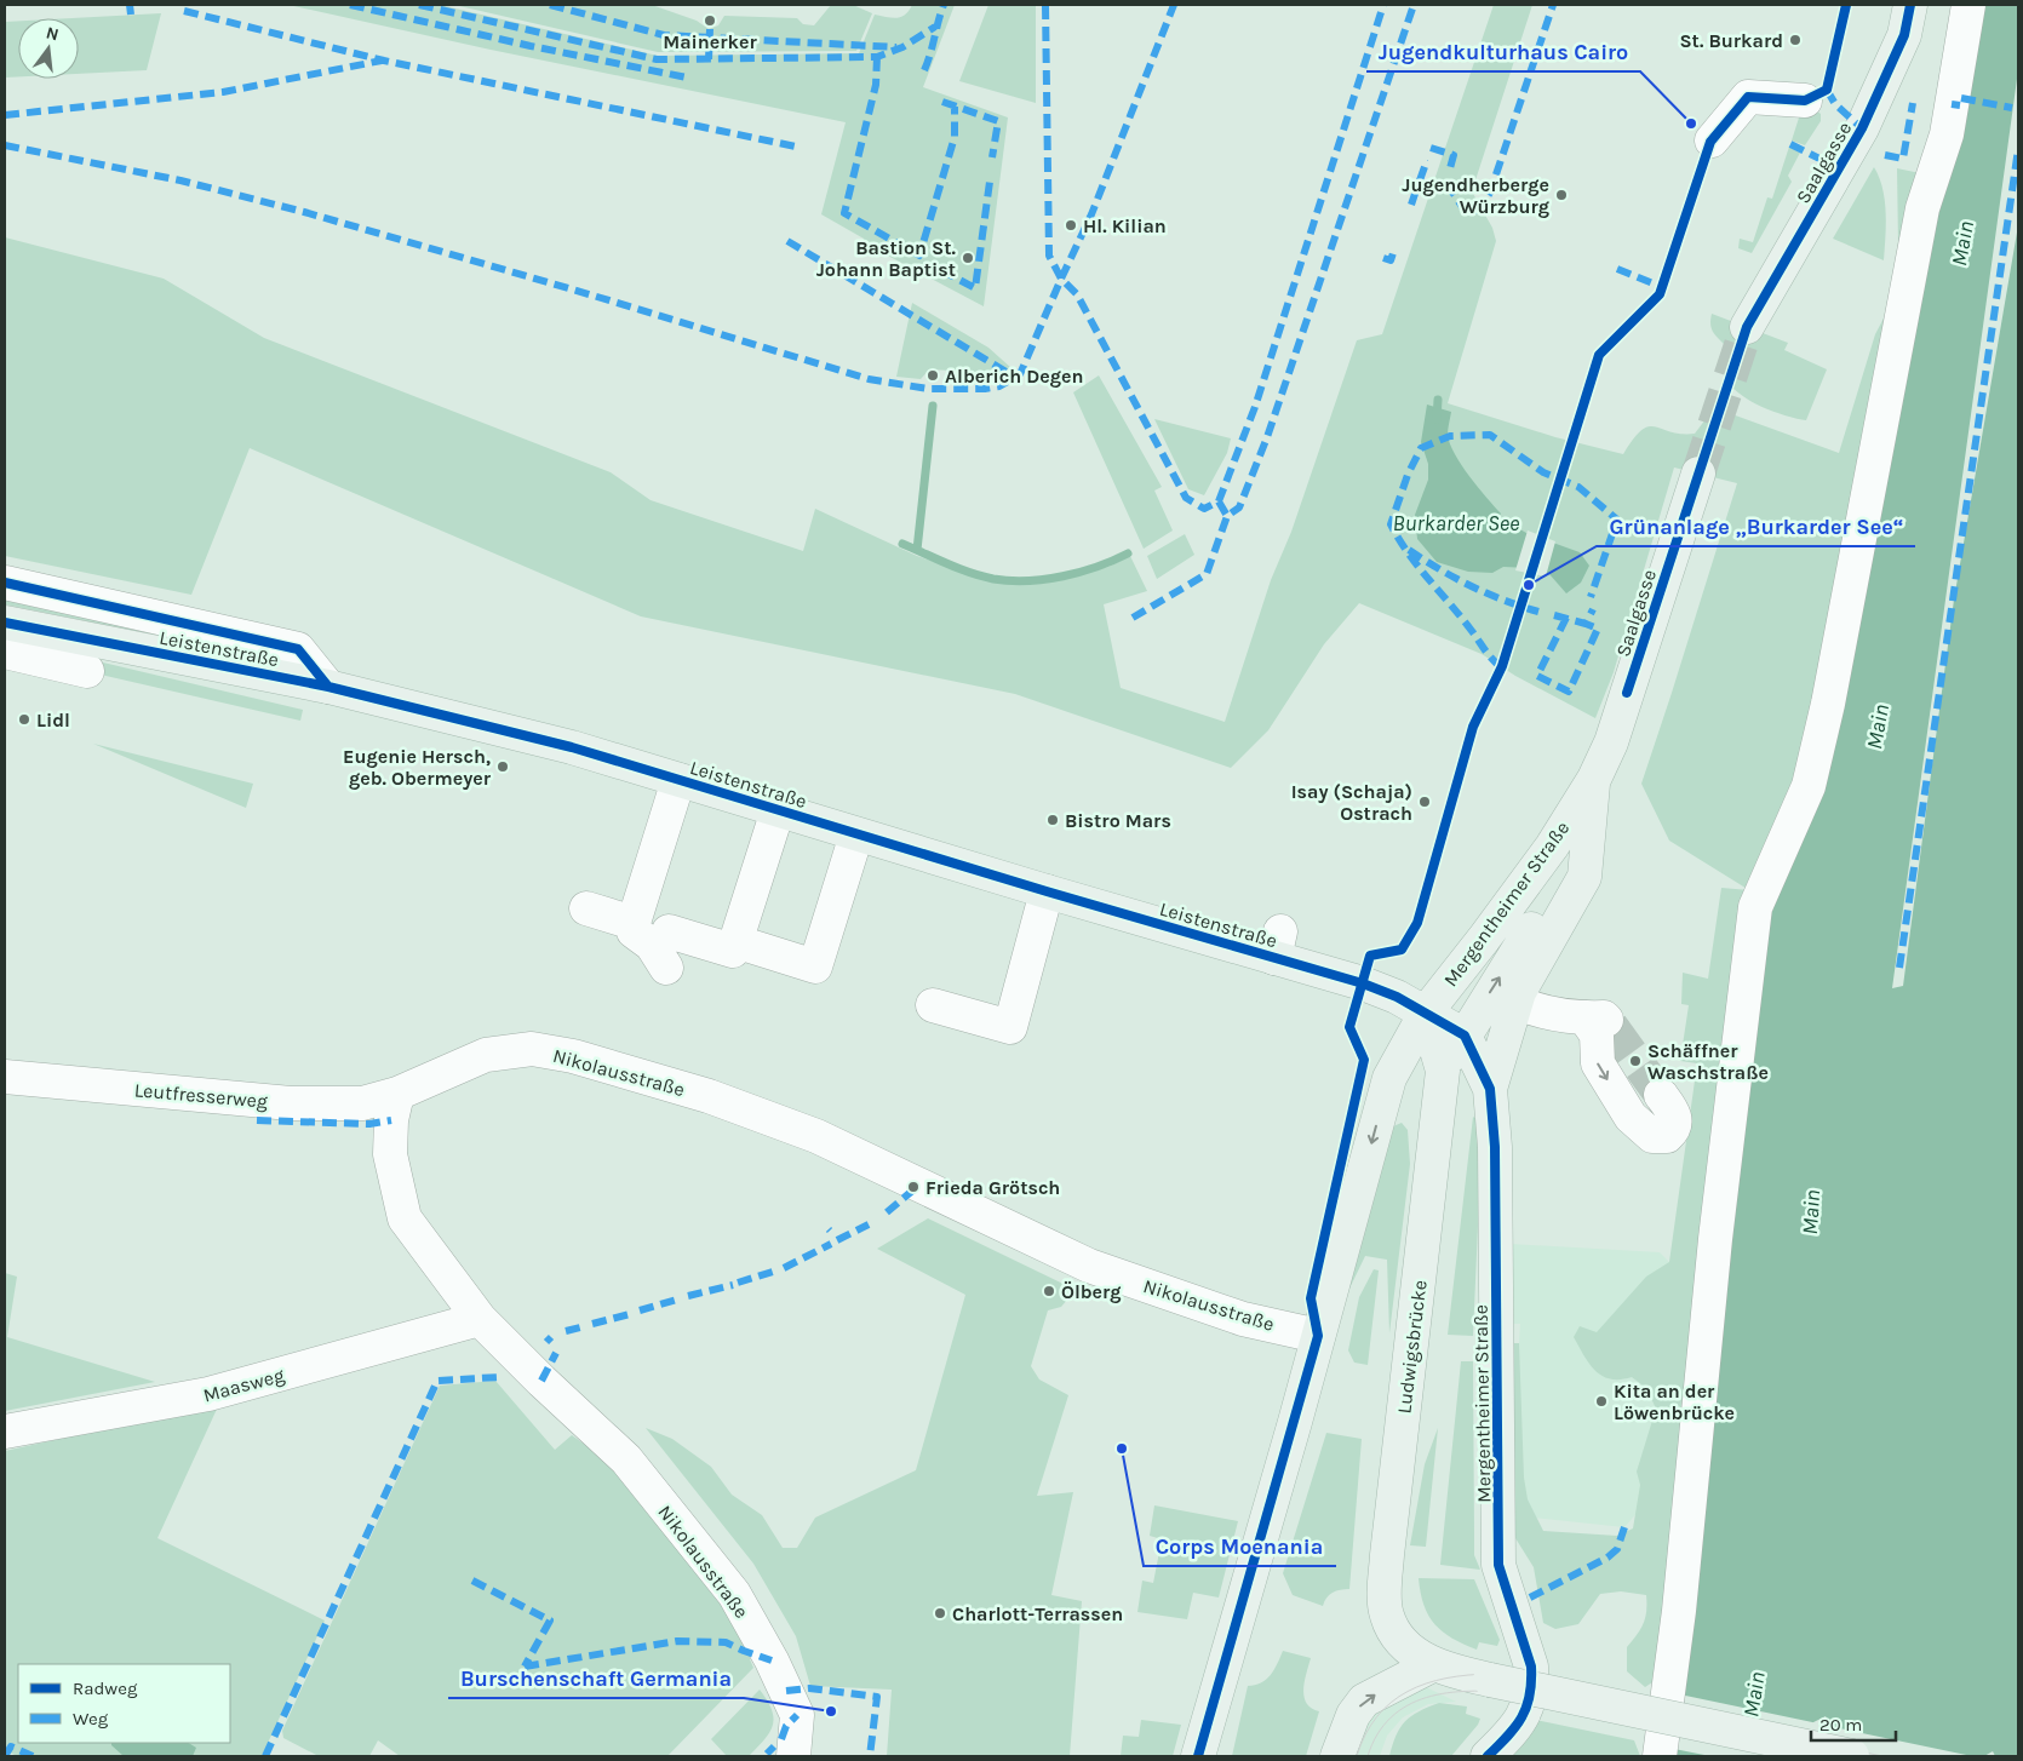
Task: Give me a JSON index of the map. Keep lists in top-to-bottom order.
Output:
{
  "streets": {
    "main road": [
      "Saalgasse",
      "Leistenstraße",
      "Mergentheimer Straße",
      "Ludwigsbrücke"
    ],
    "street": ["Nikolausstraße", "Leutfresserweg", "Maasweg"]
  },
  "crossings": [
    ["Saalgasse", "Mergentheimer Straße"],
    ["Leistenstraße", "Mergentheimer Straße"],
    ["Leistenstraße", "Ludwigsbrücke"],
    ["Mergentheimer Straße", "Nikolausstraße"],
    ["Mergentheimer Straße", "Ludwigsbrücke"],
    ["Nikolausstraße", "Leutfresserweg"],
    ["Nikolausstraße", "Maasweg"]
  ],
  "water": ["Main", "Burkarder See"],
  "places": [
    "Mainerker",
    "St. Burkard",
    "Jugendkulturhaus Cairo",
    "Jugendherberge Würzburg",
    "Hl. Kilian",
    "Bastion St. Johann Baptist",
    "Alberich Degen",
    "Grünanlage „Burkarder See“",
    "Lidl",
    "Eugenie Hersch, geb. Obermeyer",
    "Isay (Schaja) Ostrach",
    "Bistro Mars",
    "Schäffner Waschstraße",
    "Frieda Grötsch",
    "Ölberg",
    "Kita an der Löwenbrücke",
    "Corps Moenania",
    "Charlott-Terrassen",
    "Burschenschaft Germania"
  ],
  "legend": ["Radweg", "Weg"],
  "scale_bar": "20 m",
  "north": "top"
}
